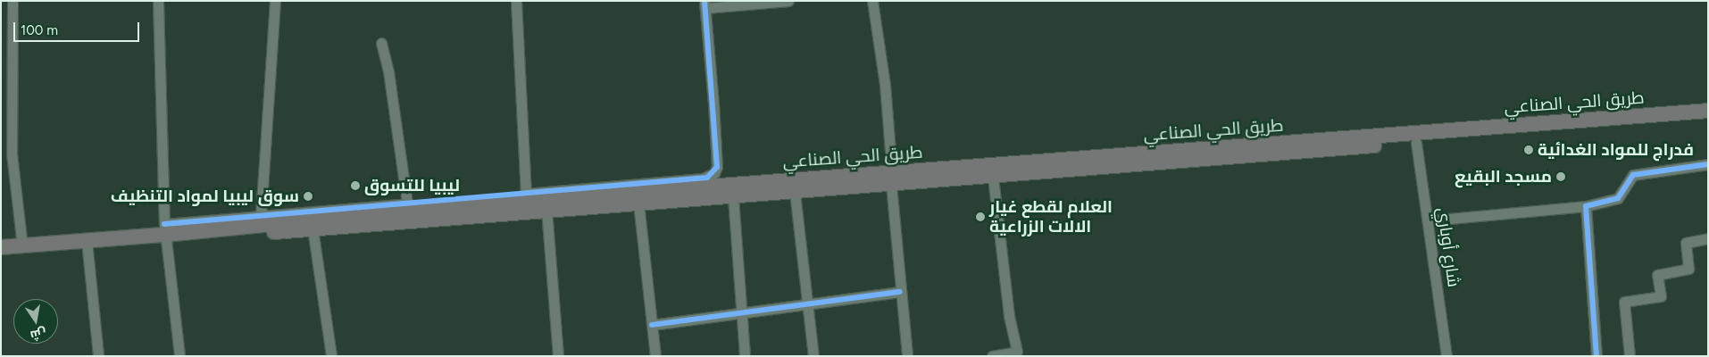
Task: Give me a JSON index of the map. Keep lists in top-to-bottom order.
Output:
{
  "streets": {
    "highway": ["طريق الحي الصناعي"],
    "street": ["شارع أوباري"]
  },
  "places": [
    "فدراج للمواد الغدائية",
    "مسجد البقيع",
    "ليبيا للتسوق",
    "سوق ليبيا لمواد التنظيف",
    "العلام لقطع غيار الالات الزراعية"
  ],
  "scale_bar": "100 m",
  "north": "bottom"
}
